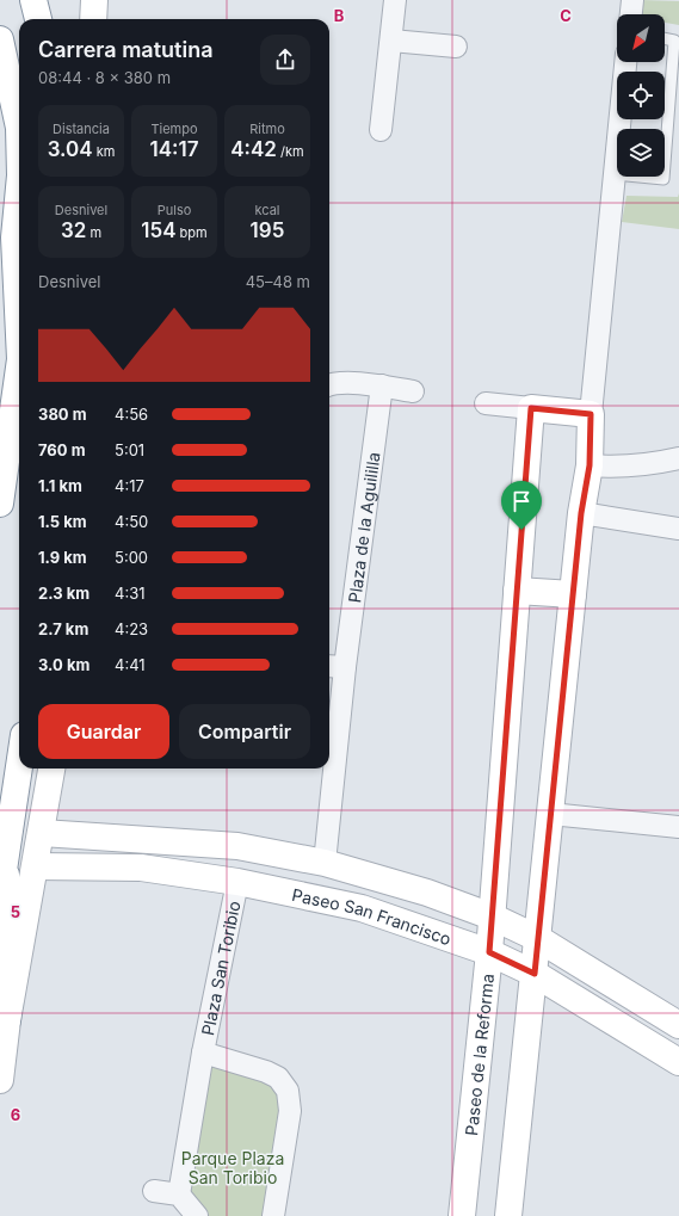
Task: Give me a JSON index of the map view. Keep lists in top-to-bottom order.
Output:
{
  "streets": {
    "main road": ["Paseo San Francisco", "Paseo de la Reforma"],
    "street": ["Plaza de la Aguililla", "Plaza San Toribio"]
  },
  "crossings": [
    ["Paseo San Francisco", "Plaza San Toribio"],
    ["Paseo San Francisco", "Paseo de la Reforma"]
  ],
  "parks": ["Parque Plaza San Toribio"],
  "north": "bottom left",
  "page": {
    "heading": ["Carrera matutina", "08:44 · 8 × 380 m"],
    "stats": [
      ["Distancia", "3.04 km"],
      ["Tiempo", "14:17"],
      ["Ritmo", "4:42 /km"],
      ["Desnivel", "32 m"],
      ["Pulso", "154 bpm"],
      ["kcal", "195"]
    ],
    "chart": ["Desnivel", "45–48 m"],
    "list": [
      {
        "name": "380 m",
        "note": "4:56"
      },
      {
        "name": "760 m",
        "note": "5:01"
      },
      {
        "name": "1.1 km",
        "note": "4:17"
      },
      {
        "name": "1.5 km",
        "note": "4:50"
      },
      {
        "name": "1.9 km",
        "note": "5:00"
      },
      {
        "name": "2.3 km",
        "note": "4:31"
      },
      {
        "name": "2.7 km",
        "note": "4:23"
      },
      {
        "name": "3.0 km",
        "note": "4:41"
      }
    ],
    "buttons": ["Guardar", "Compartir"]
  },
  "grid": {
    "columns": ["B", "C"],
    "rows": ["5", "6"]
  }
}
